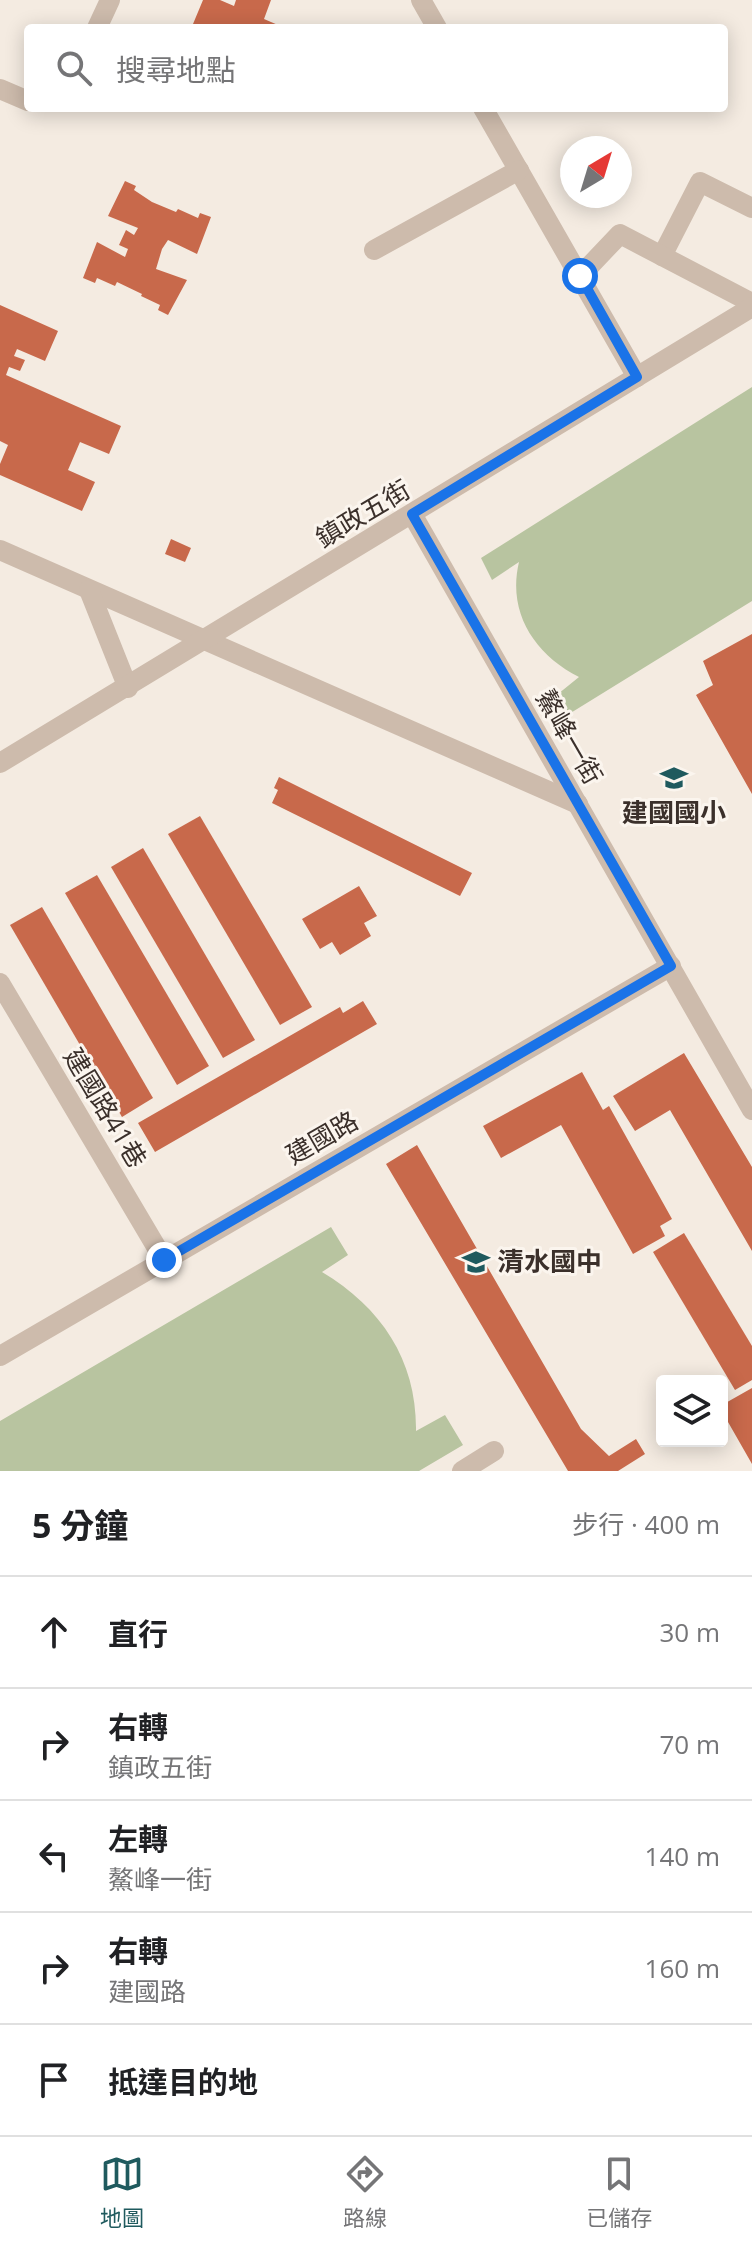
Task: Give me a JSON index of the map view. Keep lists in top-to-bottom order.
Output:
{
  "streets": {
    "street": [
      "鎮政五街",
      "鰲峰一街",
      "建國路41巷",
      "建國路"
    ]
  },
  "crossings": [
    ["鎮政五街", "鰲峰一街"],
    ["鰲峰一街", "建國路"],
    ["建國路41巷", "建國路"]
  ],
  "places": {
    "school or university": ["建國國小", "清水國中"]
  },
  "north": "top right",
  "page": {
    "search": "搜尋地點",
    "heading": ["5 分鐘", "步行 · 400 m"],
    "list": [
      ["直行", "30 m"],
      ["右轉", "鎮政五街", "70 m"],
      ["左轉", "鰲峰一街", "140 m"],
      ["右轉", "建國路", "160 m"],
      "抵達目的地"
    ],
    "nav": ["地圖", "路線", "已儲存"]
  }
}
